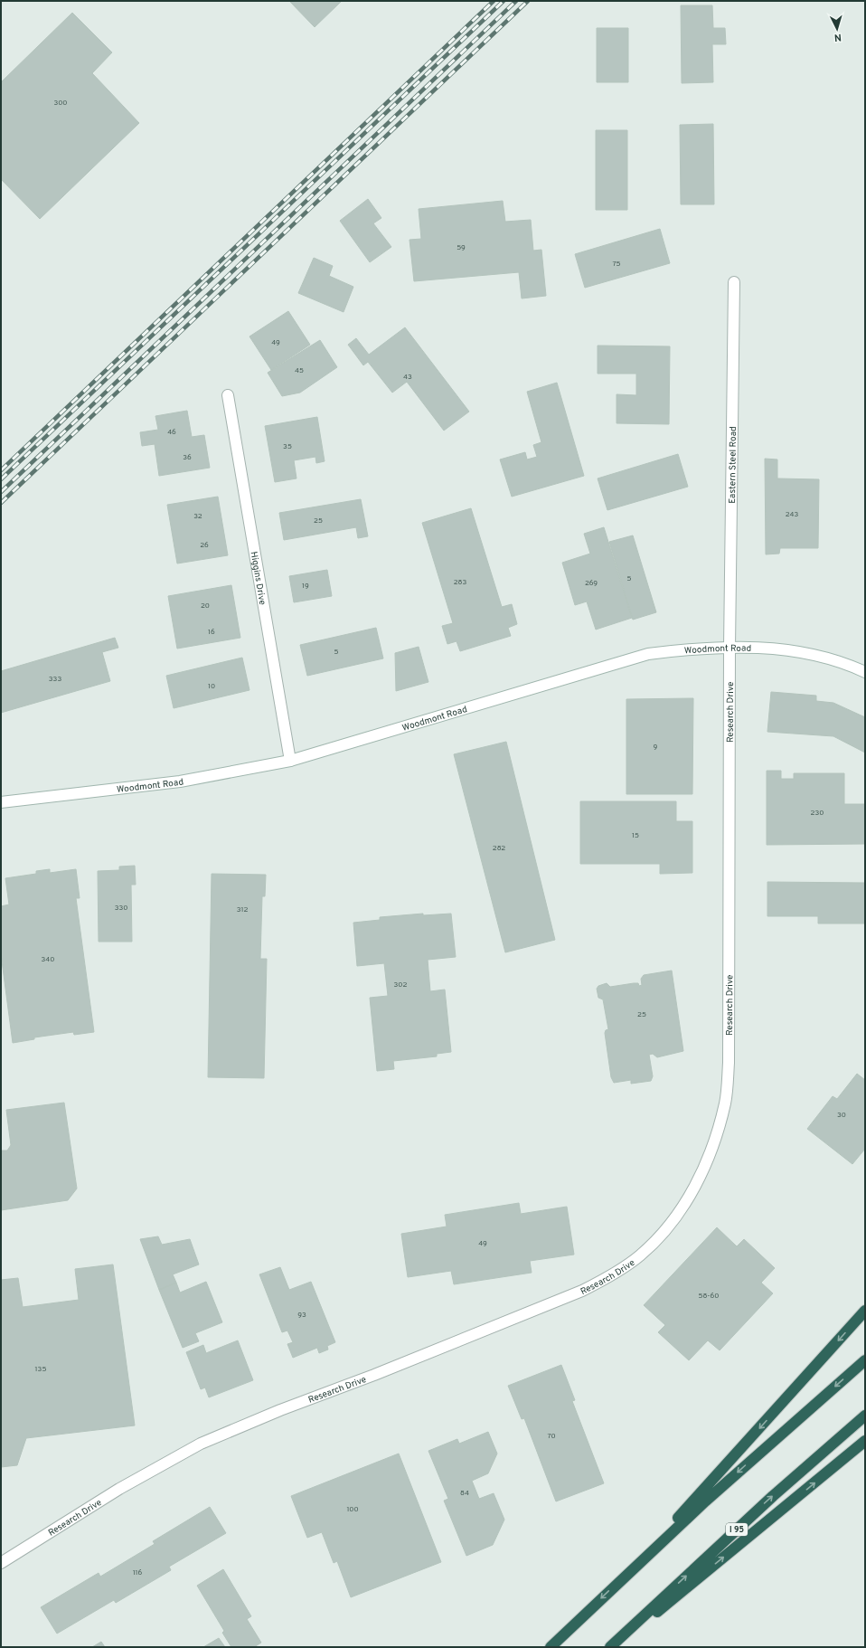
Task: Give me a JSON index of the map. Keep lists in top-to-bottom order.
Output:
{
  "streets": {
    "highway": ["I 95"],
    "street": [
      "Eastern Steel Road",
      "Higgins Drive",
      "Woodmont Road",
      "Research Drive"
    ]
  },
  "crossings": [
    ["Eastern Steel Road", "Woodmont Road"],
    ["Eastern Steel Road", "Research Drive"],
    ["Higgins Drive", "Woodmont Road"],
    ["Woodmont Road", "Research Drive"]
  ],
  "house_numbers": [
    "300",
    "59",
    "75",
    "49",
    "45",
    "43",
    "46",
    "35",
    "36",
    "243",
    "32",
    "25",
    "26",
    "5",
    "283",
    "269",
    "19",
    "20",
    "16",
    "5",
    "333",
    "10",
    "9",
    "230",
    "15",
    "282",
    "330",
    "312",
    "340",
    "302",
    "25",
    "30",
    "49",
    "58-60",
    "93",
    "135",
    "70",
    "84",
    "100",
    "116"
  ],
  "north": "bottom"
}
